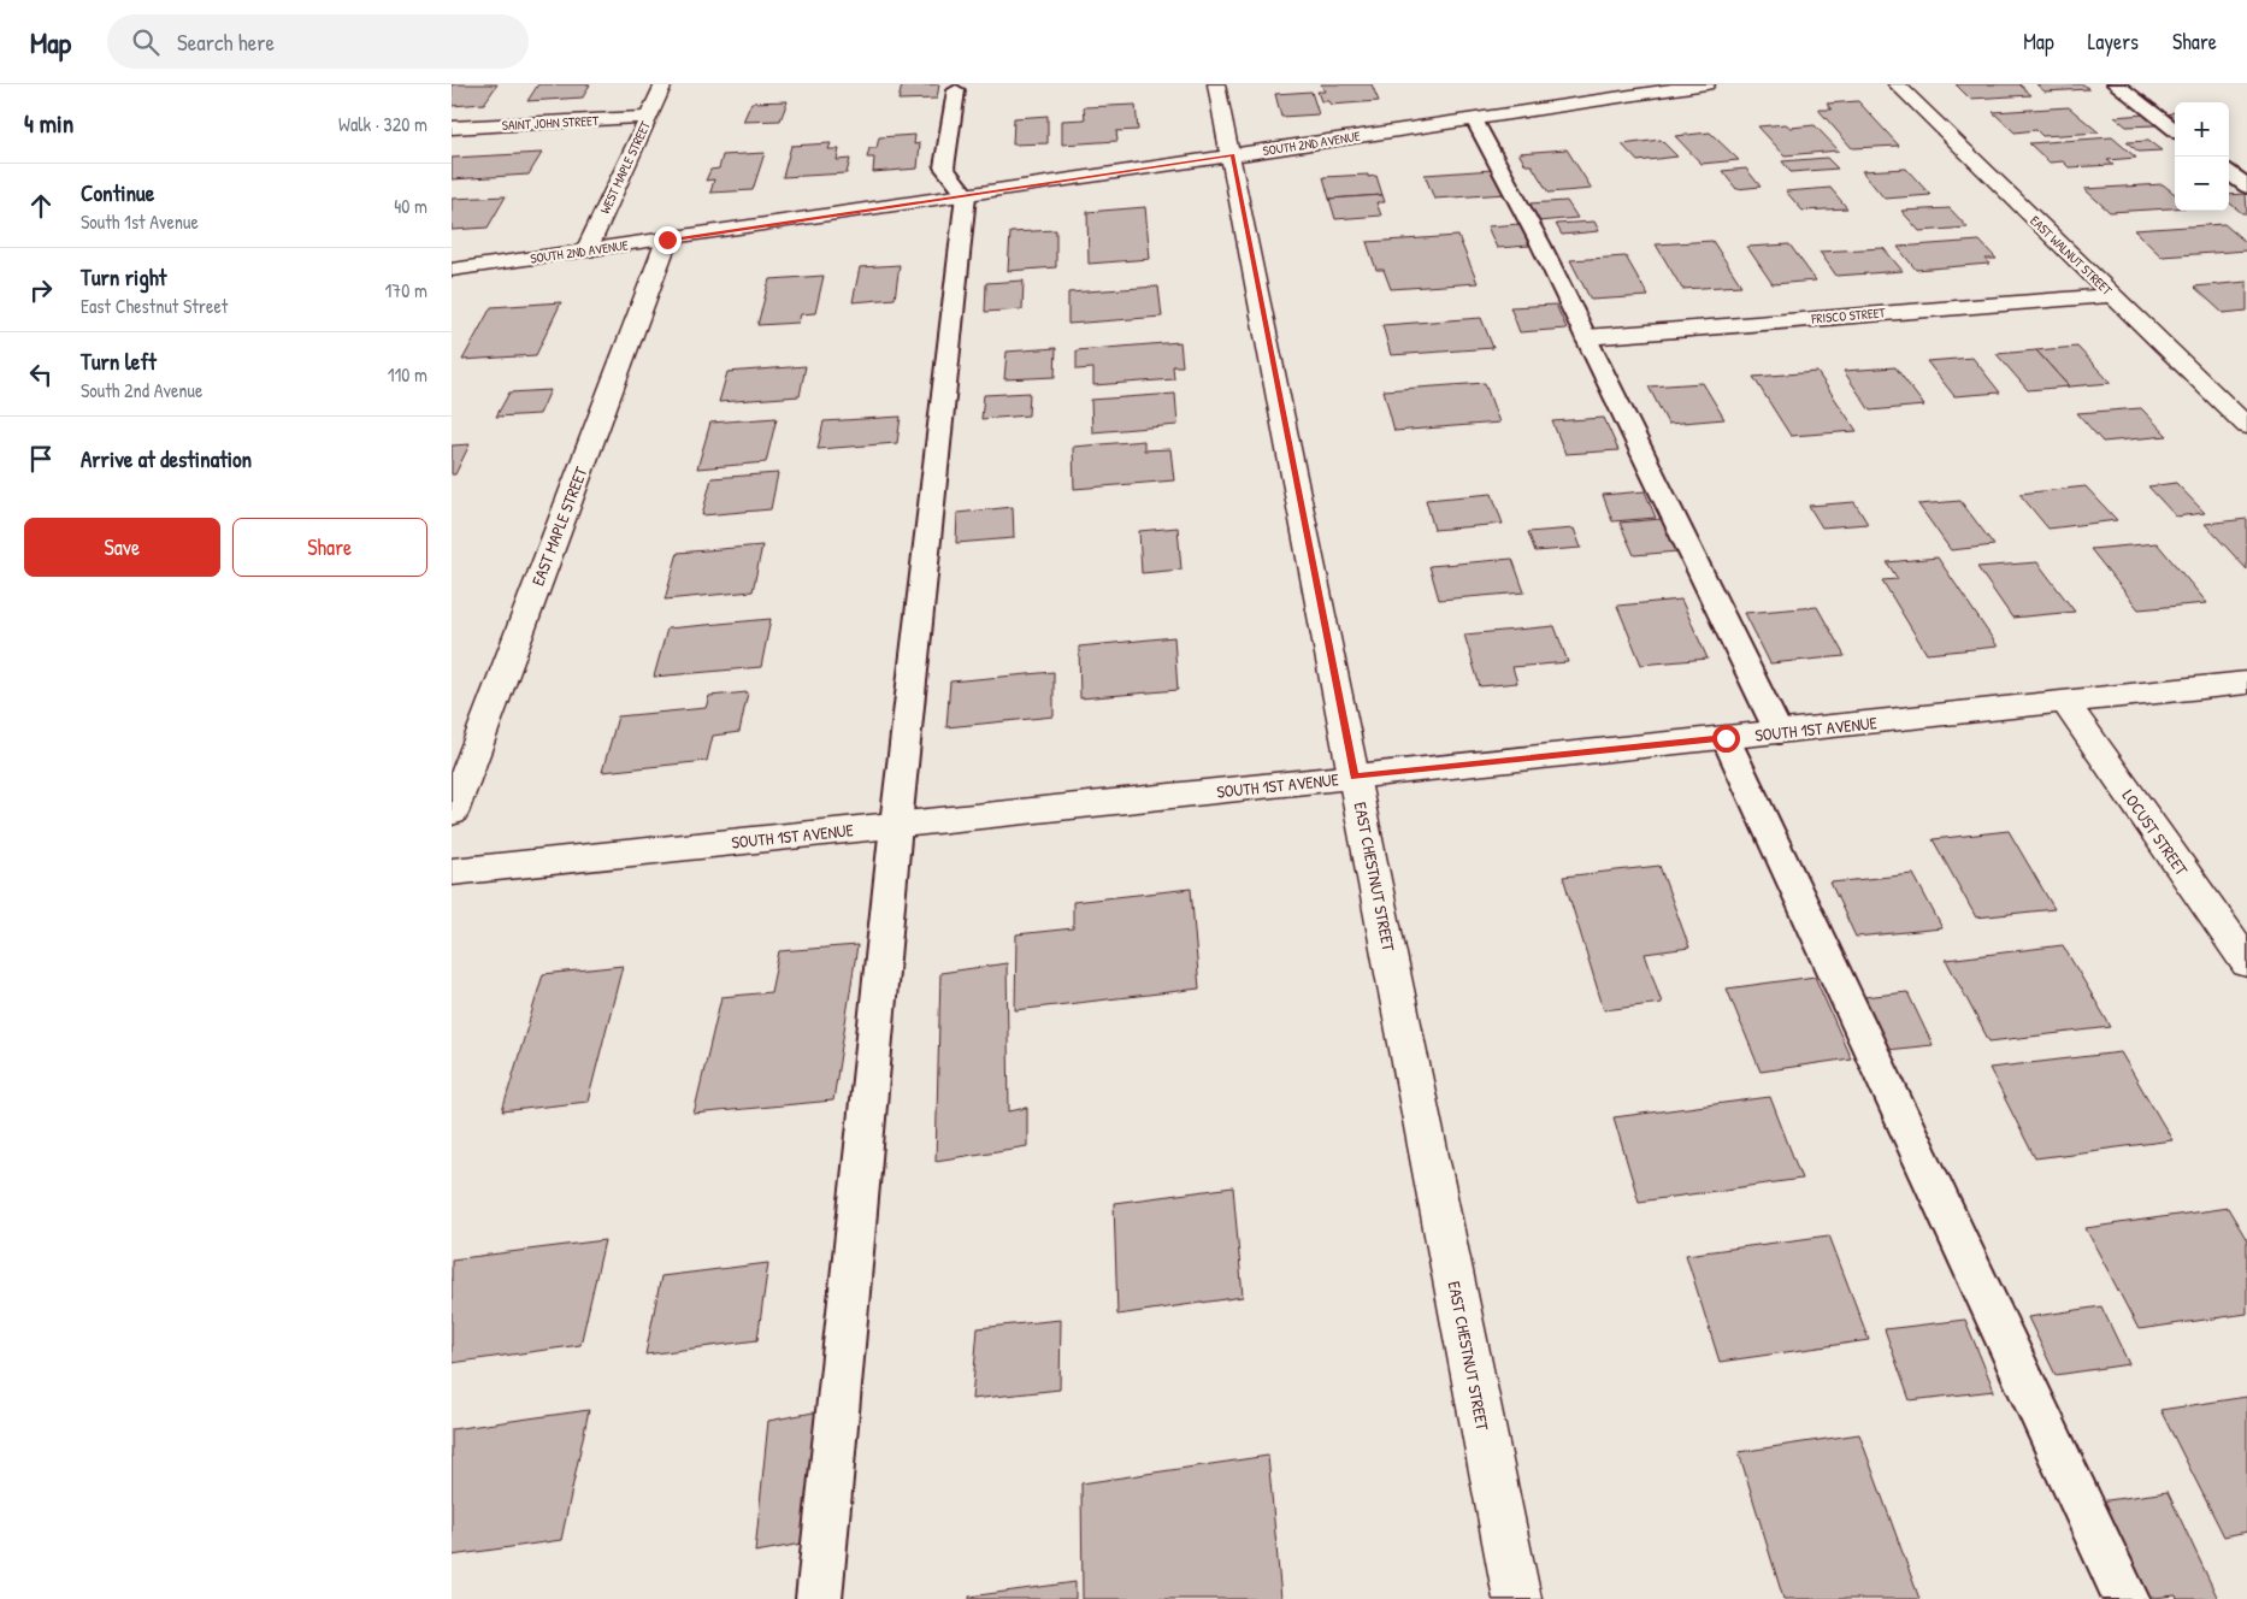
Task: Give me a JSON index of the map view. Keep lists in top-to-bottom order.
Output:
{
  "streets": {
    "street": [
      "SAINT JOHN STREET",
      "SOUTH 2ND AVENUE",
      "WEST MAPLE STREET",
      "EAST WALNUT STREET",
      "FRISCO STREET",
      "EAST MAPLE STREET",
      "SOUTH 1ST AVENUE",
      "LOCUST STREET",
      "EAST CHESTNUT STREET"
    ]
  },
  "crossings": [
    ["SAINT JOHN STREET", "WEST MAPLE STREET"],
    ["SOUTH 2ND AVENUE", "WEST MAPLE STREET"],
    ["SOUTH 2ND AVENUE", "EAST MAPLE STREET"],
    ["SOUTH 2ND AVENUE", "EAST CHESTNUT STREET"],
    ["EAST WALNUT STREET", "FRISCO STREET"],
    ["SOUTH 1ST AVENUE", "LOCUST STREET"],
    ["SOUTH 1ST AVENUE", "EAST CHESTNUT STREET"]
  ],
  "page": {
    "header": "Map",
    "search": "Search here",
    "nav": ["Map", "Layers", "Share"],
    "heading": ["4 min", "Walk · 320 m"],
    "map_buttons": ["+", "−"],
    "list": [
      ["Continue", "South 1st Avenue", "40 m"],
      ["Turn right", "East Chestnut Street", "170 m"],
      ["Turn left", "South 2nd Avenue", "110 m"],
      "Arrive at destination"
    ],
    "buttons": ["Save", "Share"]
  }
}
